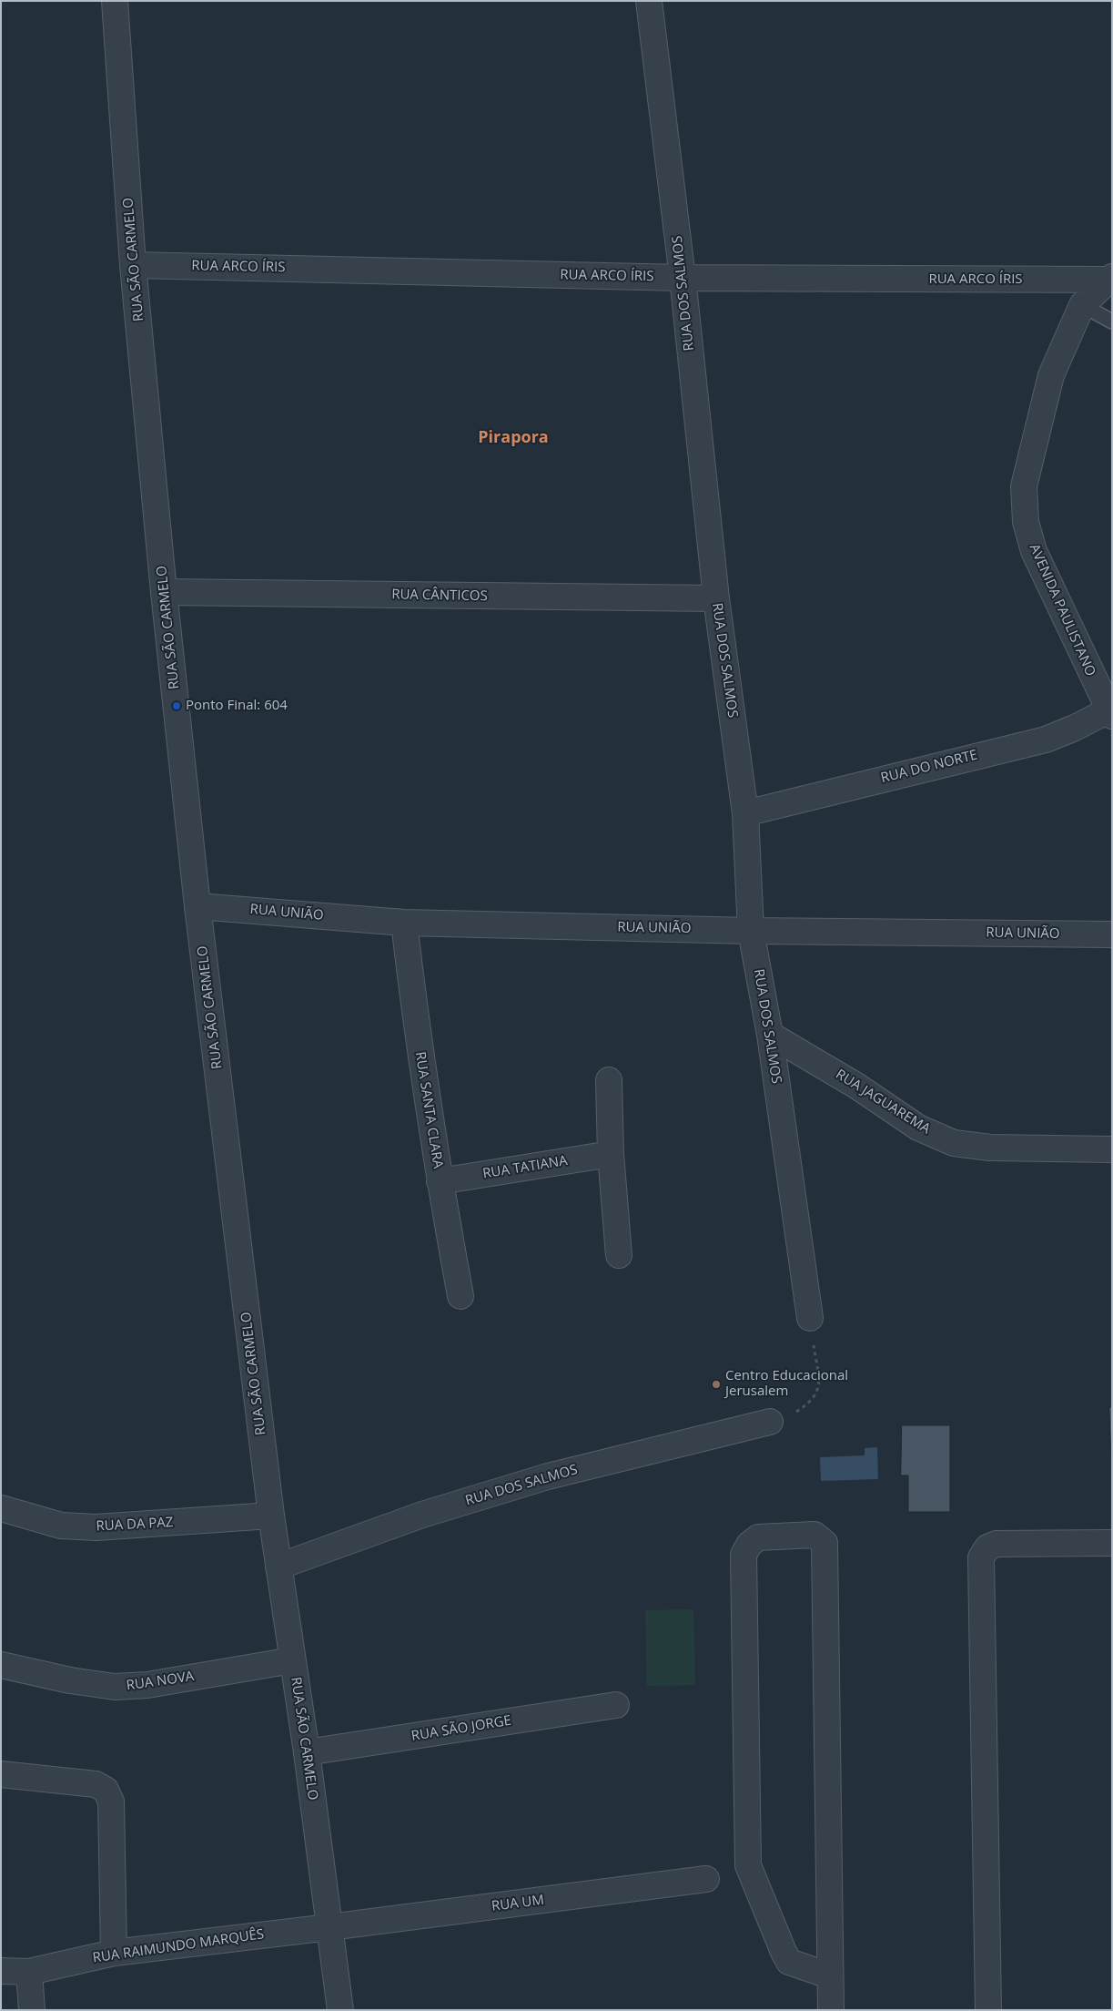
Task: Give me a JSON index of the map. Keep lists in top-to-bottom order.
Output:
{
  "streets": {
    "street": [
      "RUA SÃO CARMELO",
      "RUA ARCO ÍRIS",
      "RUA DOS SALMOS",
      "RUA CÂNTICOS",
      "AVENIDA PAULISTANO",
      "RUA DO NORTE",
      "RUA UNIÃO",
      "RUA JAGUAREMA",
      "RUA SANTA CLARA",
      "RUA TATIANA",
      "RUA DA PAZ",
      "RUA NOVA",
      "RUA SÃO JORGE",
      "RUA UM",
      "RUA RAIMUNDO MARQUÊS"
    ]
  },
  "crossings": [
    ["RUA SÃO CARMELO", "RUA ARCO ÍRIS"],
    ["RUA SÃO CARMELO", "RUA DOS SALMOS"],
    ["RUA SÃO CARMELO", "RUA CÂNTICOS"],
    ["RUA SÃO CARMELO", "RUA UNIÃO"],
    ["RUA SÃO CARMELO", "RUA DA PAZ"],
    ["RUA SÃO CARMELO", "RUA NOVA"],
    ["RUA SÃO CARMELO", "RUA SÃO JORGE"],
    ["RUA SÃO CARMELO", "RUA UM"],
    ["RUA SÃO CARMELO", "RUA RAIMUNDO MARQUÊS"],
    ["RUA ARCO ÍRIS", "RUA DOS SALMOS"],
    ["RUA ARCO ÍRIS", "AVENIDA PAULISTANO"],
    ["RUA DOS SALMOS", "RUA CÂNTICOS"],
    ["RUA DOS SALMOS", "RUA DO NORTE"],
    ["RUA DOS SALMOS", "RUA UNIÃO"],
    ["RUA DOS SALMOS", "RUA JAGUAREMA"],
    ["AVENIDA PAULISTANO", "RUA DO NORTE"],
    ["RUA UNIÃO", "RUA SANTA CLARA"],
    ["RUA SANTA CLARA", "RUA TATIANA"],
    ["RUA UM", "RUA RAIMUNDO MARQUÊS"]
  ],
  "districts": ["Pirapora"],
  "places": ["Ponto Final: 604", "Centro Educacional Jerusalem"]
}
